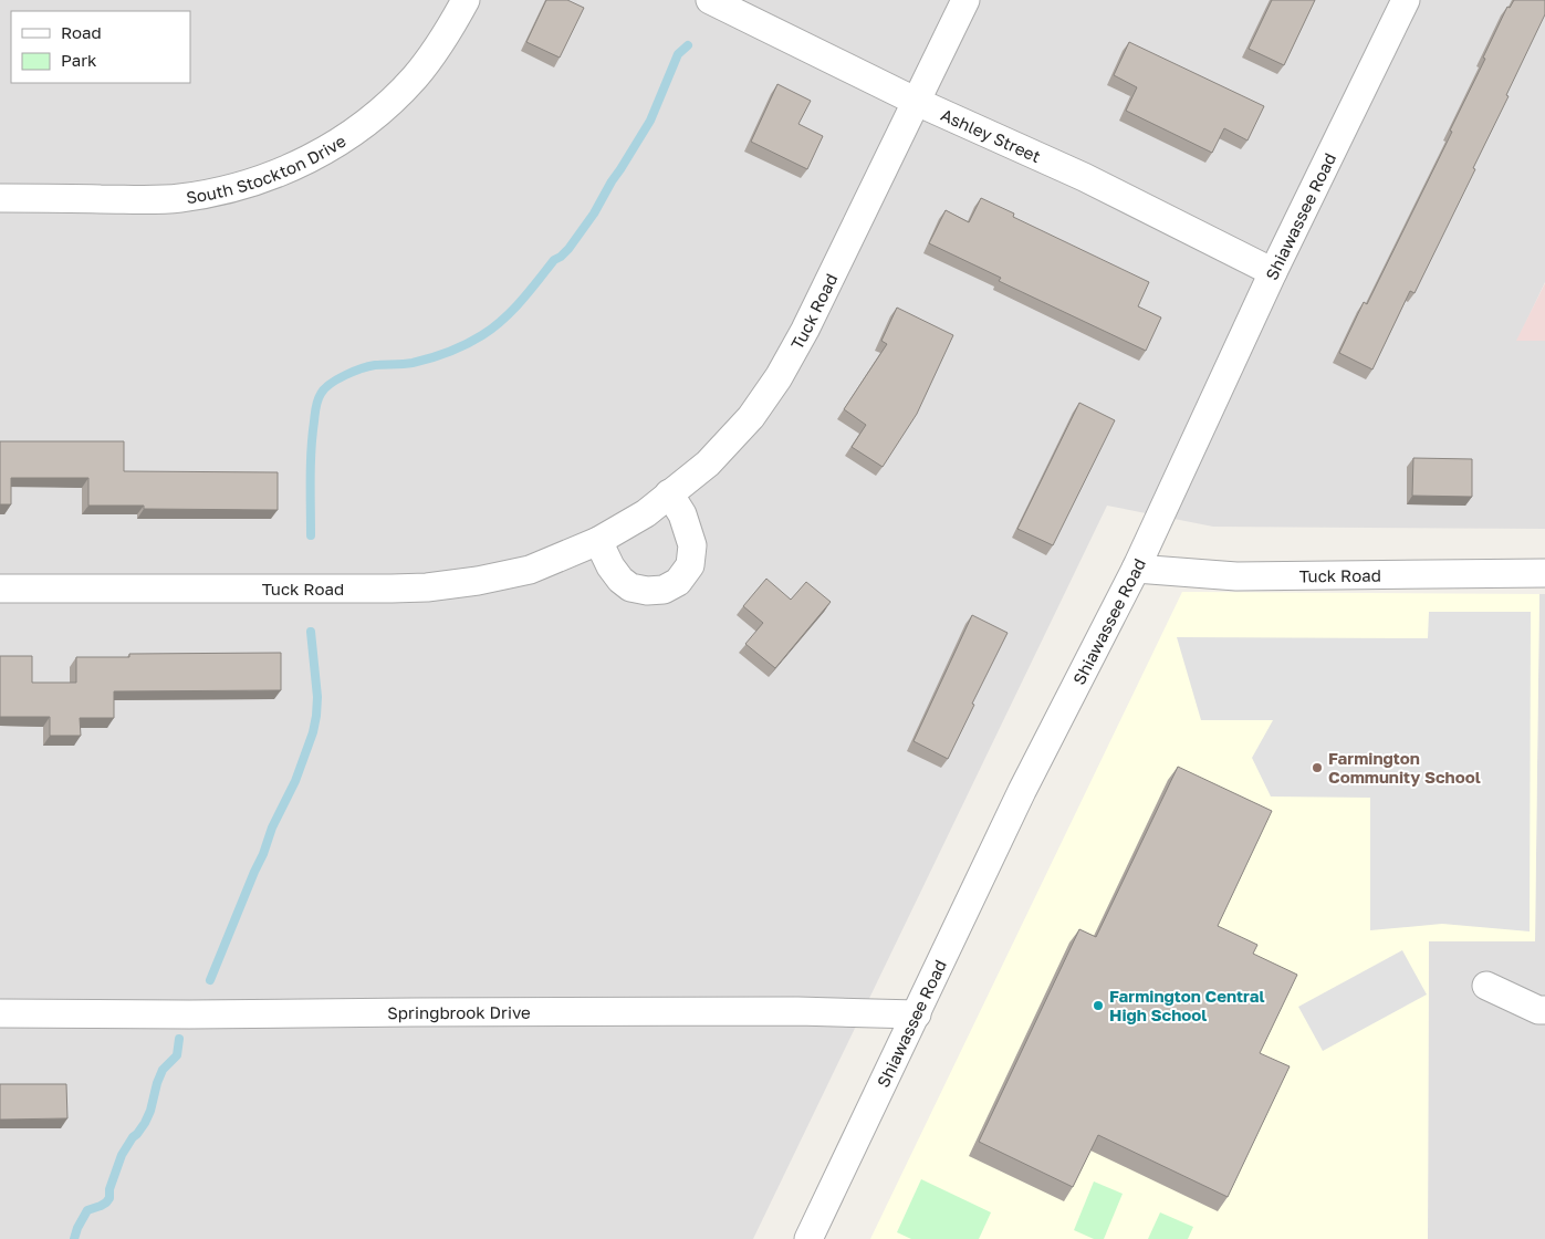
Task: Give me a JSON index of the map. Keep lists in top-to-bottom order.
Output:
{
  "streets": {
    "street": [
      "Ashley Street",
      "South Stockton Drive",
      "Shiawassee Road",
      "Tuck Road",
      "Springbrook Drive"
    ]
  },
  "crossings": [
    ["Ashley Street", "Shiawassee Road"],
    ["Ashley Street", "Tuck Road"],
    ["Shiawassee Road", "Tuck Road"],
    ["Shiawassee Road", "Springbrook Drive"]
  ],
  "places": ["Farmington Community School", "Farmington Central High School"],
  "legend": ["Road", "Park"]
}
